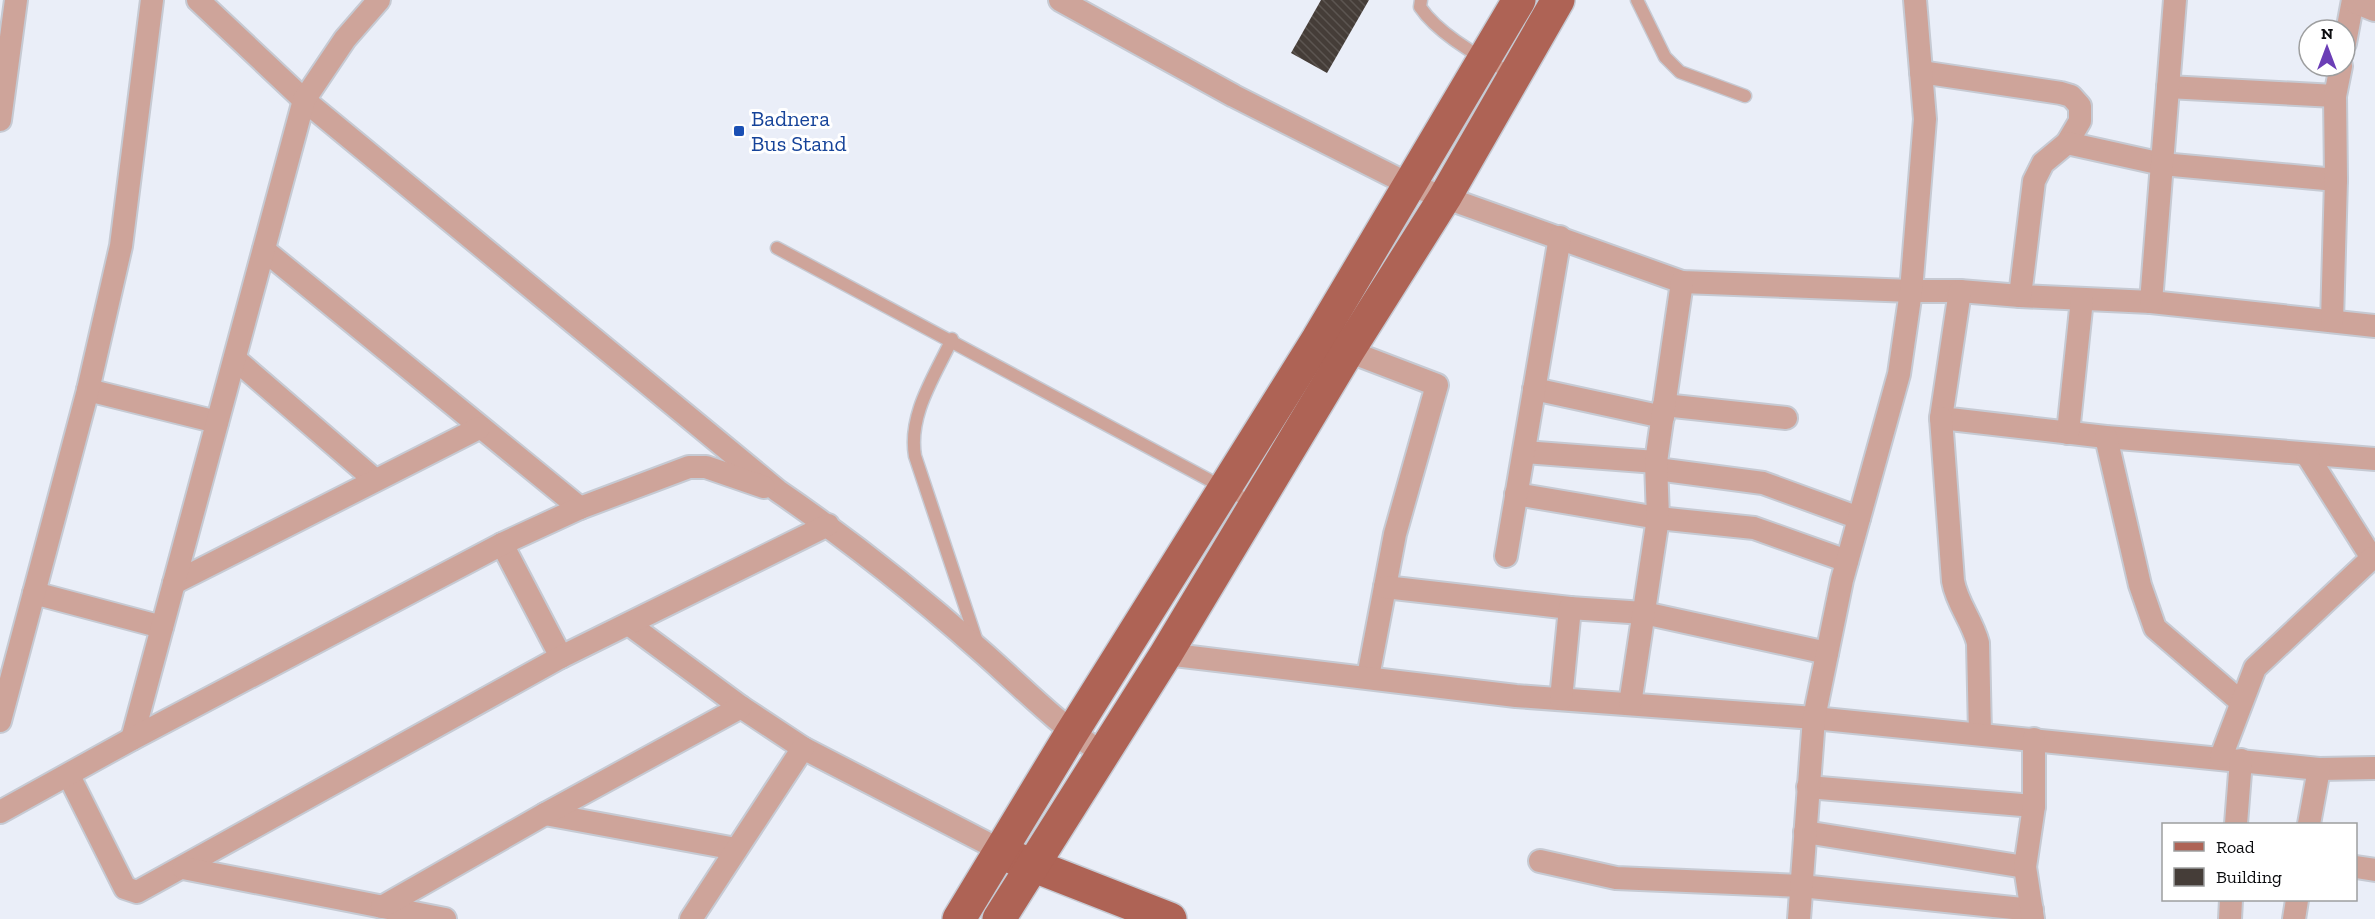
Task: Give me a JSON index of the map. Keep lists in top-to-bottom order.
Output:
{
  "places": {
    "transit": ["Badnera Bus Stand"]
  },
  "legend": ["Road", "Building"],
  "north": "top"
}
